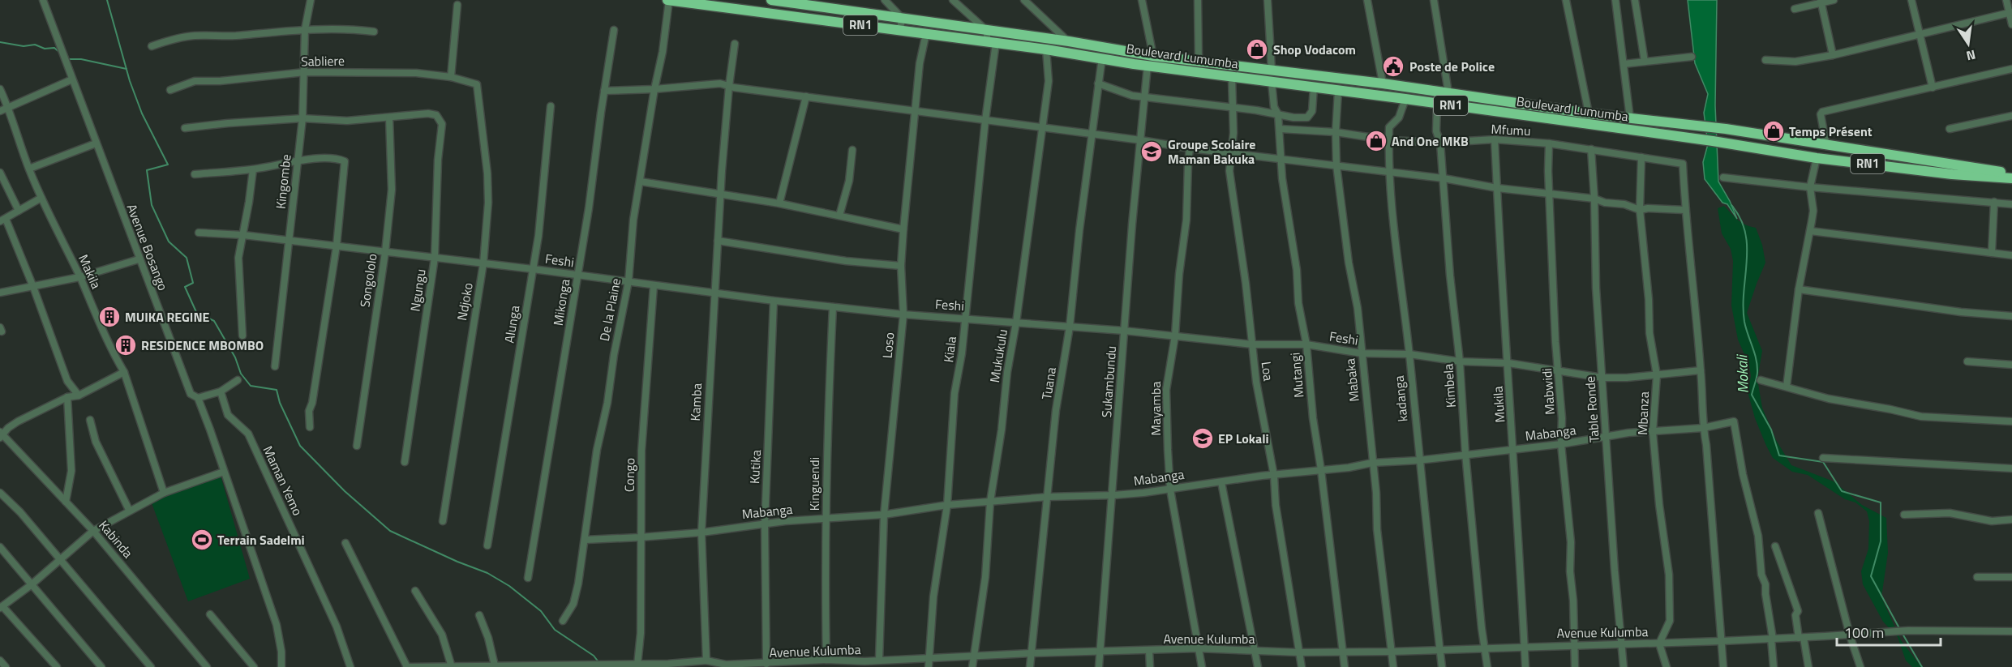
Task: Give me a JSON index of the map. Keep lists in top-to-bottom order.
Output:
{
  "streets": {
    "highway": ["RN1", "Boulevard Lumumba"],
    "street": [
      "Sabliere",
      "Mfumu",
      "Kingombe",
      "Avenue Bosango",
      "Feshi",
      "Makila",
      "Songololo",
      "Ngungu",
      "Ndjoko",
      "Mikonga",
      "De la Plaine",
      "Alunga",
      "Loso",
      "Kiala",
      "Mukukulu",
      "Loa",
      "Mutangi",
      "Mabaka",
      "Sukambundu",
      "Tuana",
      "Kimbela",
      "Mabwidi",
      "kadanga",
      "Kamba",
      "Mukila",
      "Mayamba",
      "Table Ronde",
      "Mbanza",
      "Mabanga",
      "Kutika",
      "Congo",
      "Maman Yemo",
      "Kinguendi",
      "Kabinda",
      "Avenue Kulumba"
    ]
  },
  "crossings": [
    ["Boulevard Lumumba", "De la Plaine"],
    ["Boulevard Lumumba", "Loso"],
    ["Boulevard Lumumba", "Kiala"],
    ["Boulevard Lumumba", "Mukukulu"],
    ["Boulevard Lumumba", "Loa"],
    ["Boulevard Lumumba", "Mutangi"],
    ["Boulevard Lumumba", "Mabaka"],
    ["Boulevard Lumumba", "Sukambundu"],
    ["Boulevard Lumumba", "Tuana"],
    ["Boulevard Lumumba", "Kimbela"],
    ["Boulevard Lumumba", "kadanga"],
    ["Sabliere", "Kingombe"],
    ["Sabliere", "Ndjoko"],
    ["Mfumu", "Mutangi"],
    ["Mfumu", "Mabaka"],
    ["Mfumu", "Kimbela"],
    ["Mfumu", "Mabwidi"],
    ["Mfumu", "kadanga"],
    ["Mfumu", "Mukila"],
    ["Mfumu", "Table Ronde"],
    ["Mfumu", "Mbanza"],
    ["Kingombe", "Feshi"],
    ["Feshi", "Songololo"],
    ["Feshi", "Ngungu"],
    ["Feshi", "Ndjoko"],
    ["Feshi", "Mikonga"],
    ["Feshi", "De la Plaine"],
    ["Feshi", "Alunga"],
    ["Feshi", "Loso"],
    ["Feshi", "Kiala"],
    ["Feshi", "Mukukulu"],
    ["Feshi", "Loa"],
    ["Feshi", "Mutangi"],
    ["Feshi", "Mabaka"],
    ["Feshi", "Sukambundu"],
    ["Feshi", "Tuana"],
    ["Feshi", "Kimbela"],
    ["Feshi", "Mabwidi"],
    ["Feshi", "kadanga"],
    ["Feshi", "Kamba"],
    ["Feshi", "Mukila"],
    ["Feshi", "Mayamba"],
    ["Feshi", "Table Ronde"],
    ["Feshi", "Mbanza"],
    ["Feshi", "Kutika"],
    ["Feshi", "Congo"],
    ["Feshi", "Kinguendi"],
    ["Songololo", "Ngungu"],
    ["De la Plaine", "Mabanga"],
    ["Loso", "Mabanga"],
    ["Loso", "Avenue Kulumba"],
    ["Kiala", "Mabanga"],
    ["Kiala", "Avenue Kulumba"],
    ["Mukukulu", "Mabanga"],
    ["Mukukulu", "Avenue Kulumba"],
    ["Loa", "Mabanga"],
    ["Loa", "Avenue Kulumba"],
    ["Mutangi", "Mabanga"],
    ["Mutangi", "Avenue Kulumba"],
    ["Mabaka", "Mabanga"],
    ["Mabaka", "Avenue Kulumba"],
    ["Sukambundu", "Mabanga"],
    ["Sukambundu", "Avenue Kulumba"],
    ["Tuana", "Mabanga"],
    ["Tuana", "Avenue Kulumba"],
    ["Kimbela", "Mabanga"],
    ["Kimbela", "Avenue Kulumba"],
    ["Mabwidi", "Mabanga"],
    ["Mabwidi", "Avenue Kulumba"],
    ["kadanga", "Mabanga"],
    ["kadanga", "Avenue Kulumba"],
    ["Kamba", "Mabanga"],
    ["Kamba", "Avenue Kulumba"],
    ["Mukila", "Mabanga"],
    ["Mukila", "Avenue Kulumba"],
    ["Mayamba", "Mabanga"],
    ["Mayamba", "Avenue Kulumba"],
    ["Table Ronde", "Mabanga"],
    ["Table Ronde", "Avenue Kulumba"],
    ["Mbanza", "Mabanga"],
    ["Mbanza", "Avenue Kulumba"],
    ["Mabanga", "Kutika"],
    ["Mabanga", "Congo"],
    ["Mabanga", "Kinguendi"],
    ["Mabanga", "Avenue Kulumba"],
    ["Kutika", "Avenue Kulumba"],
    ["Congo", "Avenue Kulumba"],
    ["Kinguendi", "Avenue Kulumba"]
  ],
  "water": ["Mokali"],
  "places": {
    "shop": ["Shop Vodacom", "Temps Présent", "And One MKB"],
    "public building": ["Poste de Police"],
    "school or university": ["Groupe Scolaire Maman Bakuka", "EP Lokali"],
    "building": ["MUIKA REGINE", "RESIDENCE MBOMBO"],
    "sports": ["Terrain Sadelmi"]
  },
  "scale_bar": "100 m",
  "north": "bottom"
}
